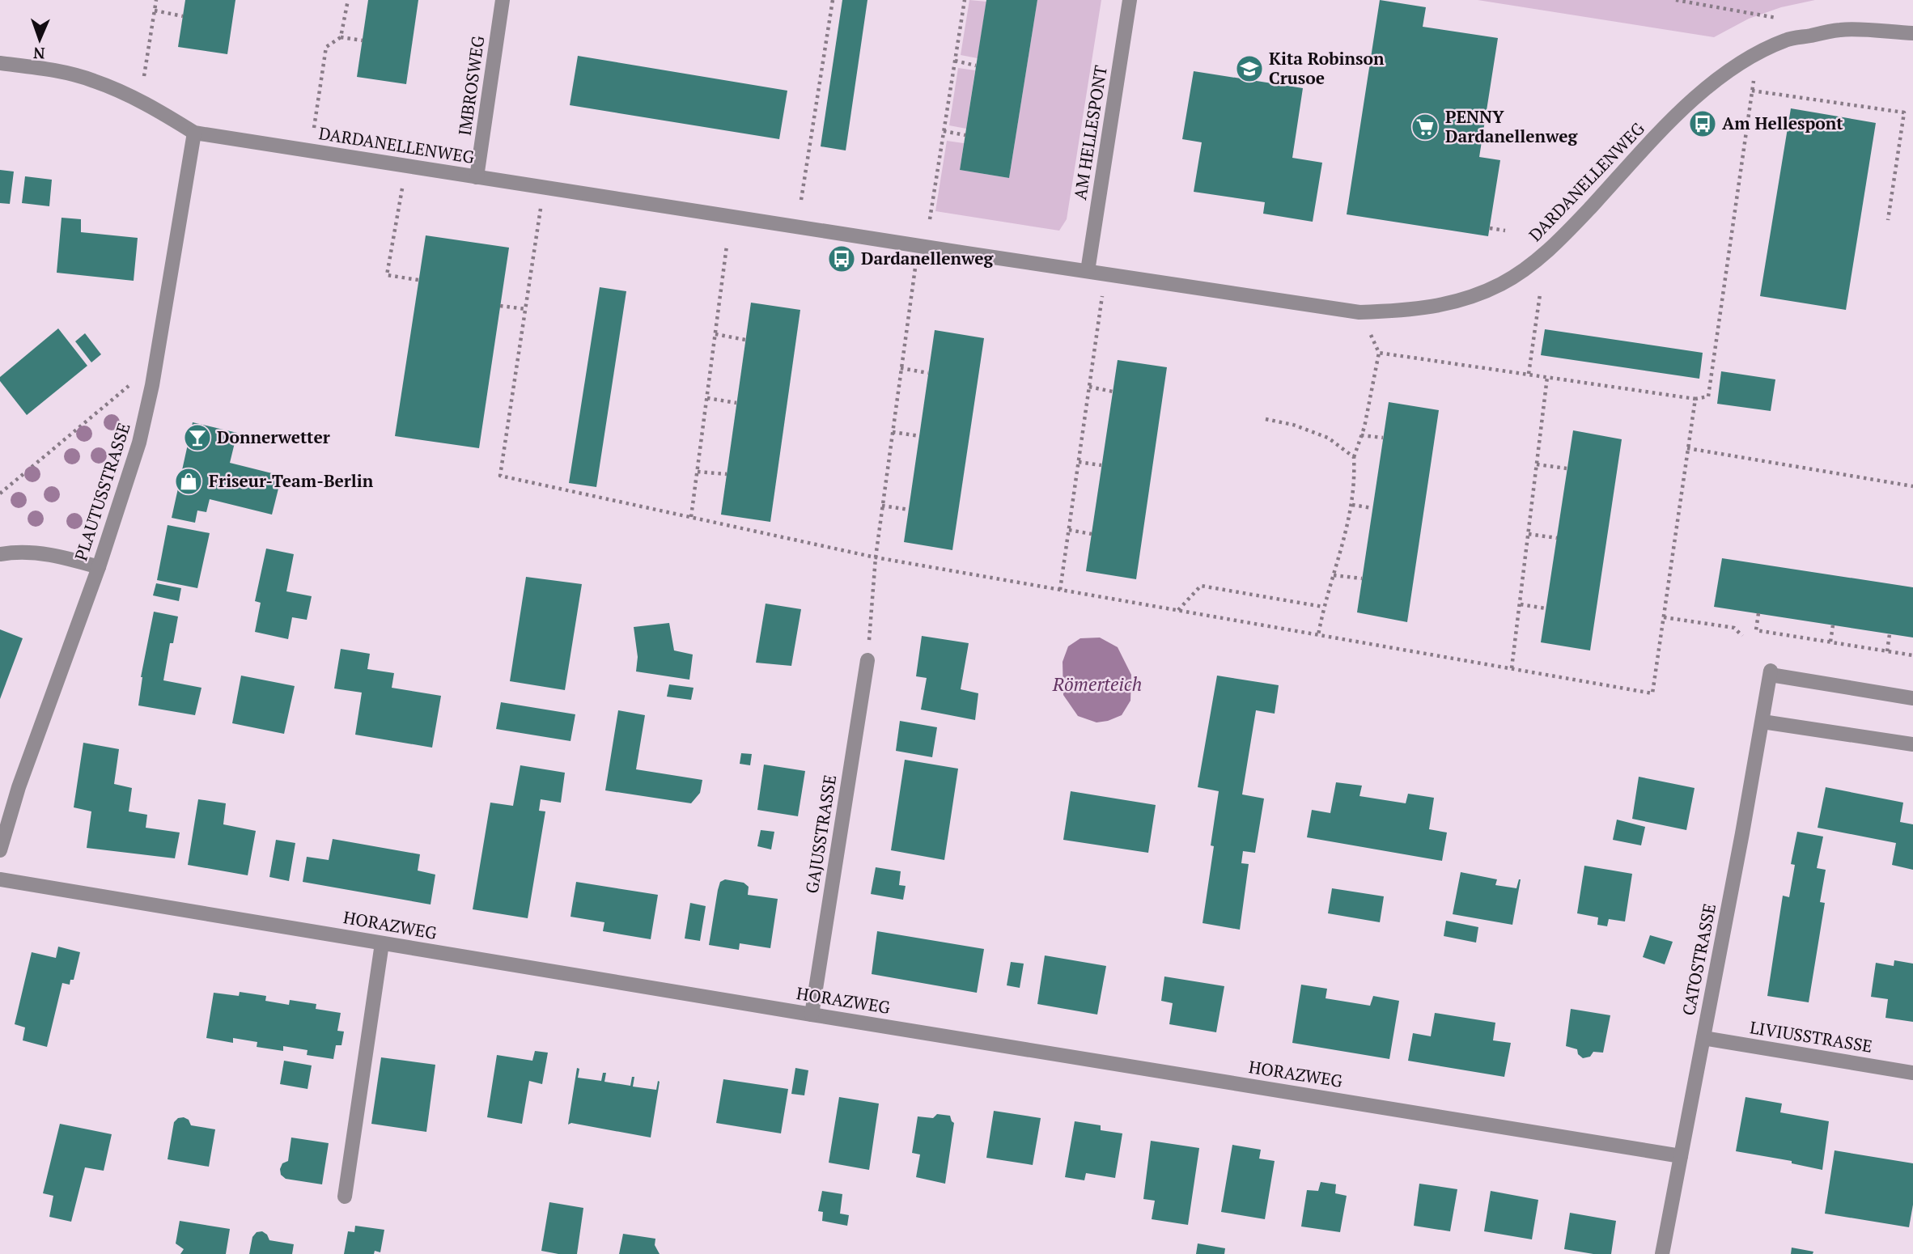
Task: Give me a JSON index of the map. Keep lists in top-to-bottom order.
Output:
{
  "streets": {
    "street": [
      "IMBROSWEG",
      "AM HELLESPONT",
      "DARDANELLENWEG",
      "PLAUTUSSTRASSE",
      "GAJUSSTRASSE",
      "HORAZWEG",
      "CATOSTRASSE",
      "LIVIUSSTRASSE"
    ]
  },
  "crossings": [
    ["IMBROSWEG", "DARDANELLENWEG"],
    ["AM HELLESPONT", "DARDANELLENWEG"],
    ["DARDANELLENWEG", "PLAUTUSSTRASSE"],
    ["GAJUSSTRASSE", "HORAZWEG"],
    ["HORAZWEG", "CATOSTRASSE"],
    ["CATOSTRASSE", "LIVIUSSTRASSE"]
  ],
  "water": ["Römerteich"],
  "places": {
    "school or university": ["Kita Robinson Crusoe"],
    "bus stop": ["Am Hellespont", "Dardanellenweg"],
    "supermarket": ["PENNY Dardanellenweg"],
    "bar": ["Donnerwetter"],
    "shop": ["Friseur-Team-Berlin"]
  },
  "north": "bottom"
}
